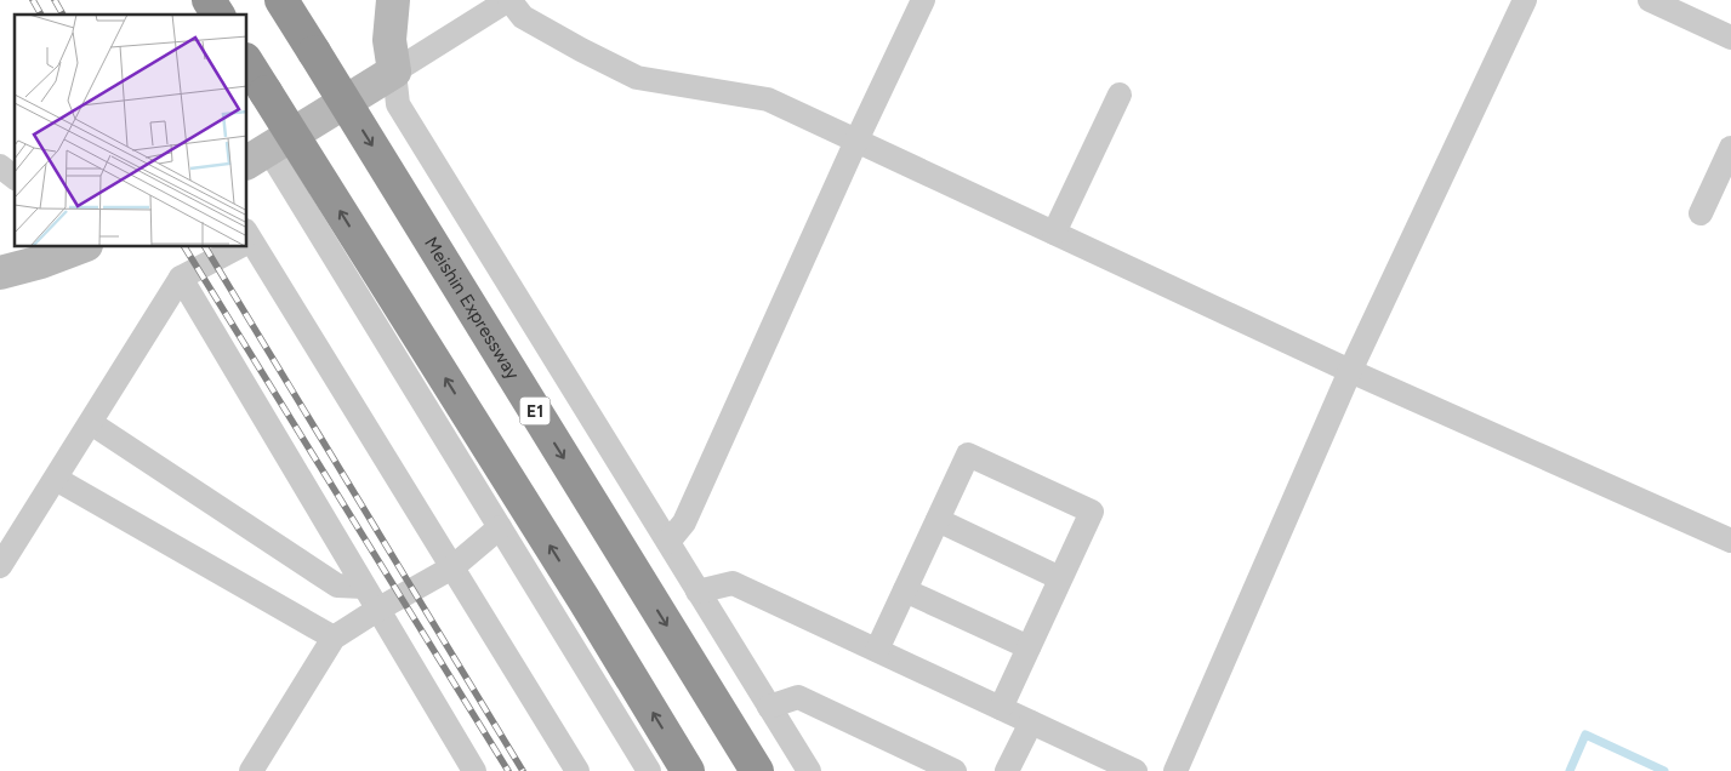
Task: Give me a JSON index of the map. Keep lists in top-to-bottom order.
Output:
{
  "streets": {
    "highway": ["Meishin Expressway", "E1"]
  }
}
